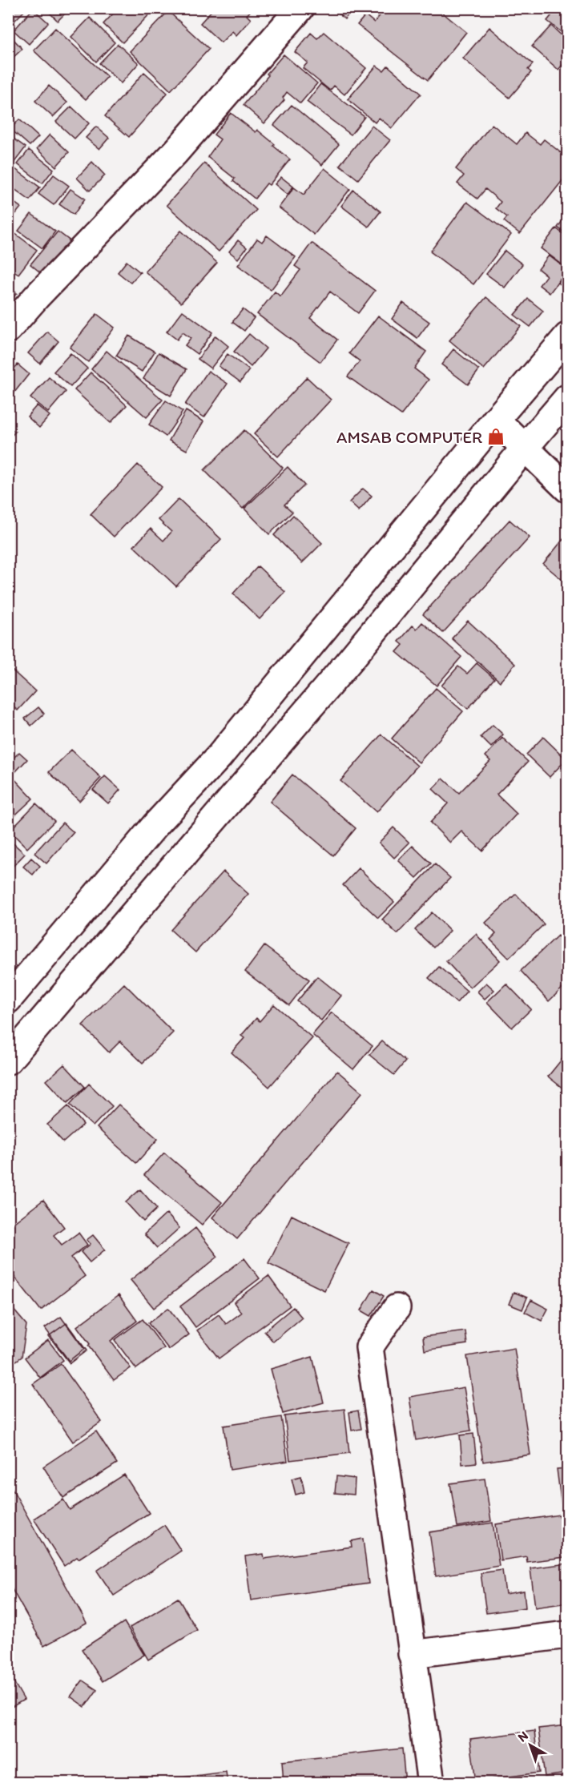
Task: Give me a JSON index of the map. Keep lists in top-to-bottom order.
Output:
{
  "places": {
    "shop": ["AMSAB COMPUTER"]
  },
  "north": "top left"
}
